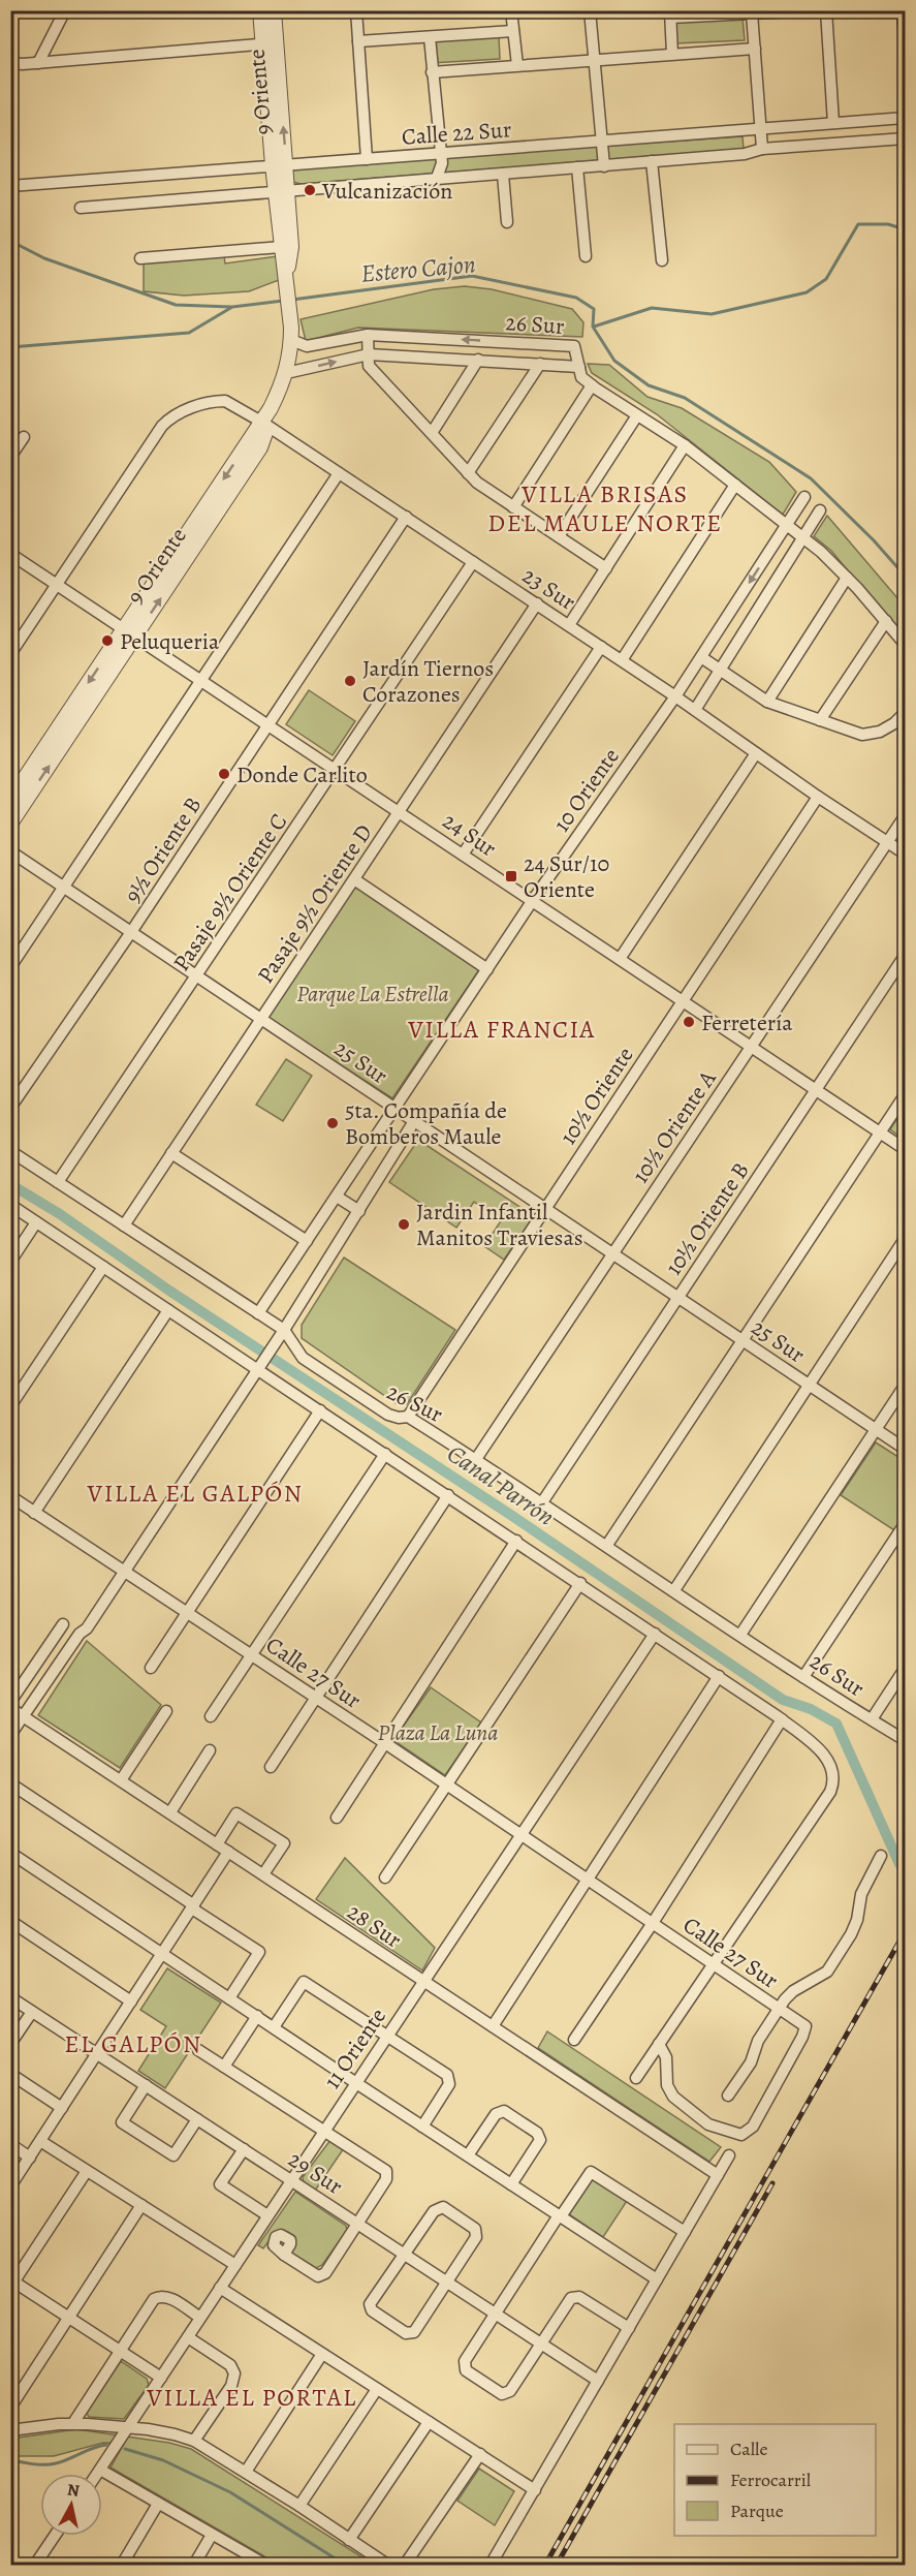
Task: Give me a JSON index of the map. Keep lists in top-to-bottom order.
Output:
{
  "streets": {
    "street": [
      "9 Oriente",
      "Calle 22 Sur",
      "26 Sur",
      "23 Sur",
      "10 Oriente",
      "24 Sur",
      "9½ Oriente B",
      "Pasaje 9½ Oriente C",
      "Pasaje 9½ Oriente D",
      "25 Sur",
      "10½ Oriente",
      "10½ Oriente A",
      "10½ Oriente B",
      "Calle 27 Sur",
      "28 Sur",
      "11 Oriente",
      "29 Sur"
    ]
  },
  "crossings": [
    ["9 Oriente", "Calle 22 Sur"],
    ["9 Oriente", "26 Sur"],
    ["9 Oriente", "23 Sur"],
    ["9 Oriente", "24 Sur"],
    ["26 Sur", "10 Oriente"],
    ["26 Sur", "Pasaje 9½ Oriente C"],
    ["26 Sur", "Pasaje 9½ Oriente D"],
    ["26 Sur", "10½ Oriente"],
    ["26 Sur", "10½ Oriente A"],
    ["26 Sur", "10½ Oriente B"],
    ["23 Sur", "10 Oriente"],
    ["23 Sur", "24 Sur"],
    ["23 Sur", "9½ Oriente B"],
    ["23 Sur", "Pasaje 9½ Oriente C"],
    ["23 Sur", "Pasaje 9½ Oriente D"],
    ["23 Sur", "10½ Oriente"],
    ["23 Sur", "10½ Oriente A"],
    ["10 Oriente", "24 Sur"],
    ["10 Oriente", "25 Sur"],
    ["24 Sur", "9½ Oriente B"],
    ["24 Sur", "Pasaje 9½ Oriente C"],
    ["24 Sur", "Pasaje 9½ Oriente D"],
    ["24 Sur", "10½ Oriente"],
    ["24 Sur", "10½ Oriente A"],
    ["24 Sur", "10½ Oriente B"],
    ["9½ Oriente B", "25 Sur"],
    ["Pasaje 9½ Oriente C", "25 Sur"],
    ["Pasaje 9½ Oriente D", "25 Sur"],
    ["25 Sur", "10½ Oriente"],
    ["25 Sur", "10½ Oriente A"],
    ["25 Sur", "10½ Oriente B"],
    ["Calle 27 Sur", "11 Oriente"],
    ["28 Sur", "11 Oriente"],
    ["11 Oriente", "29 Sur"]
  ],
  "districts": [
    "VILLA BRISAS DEL MAULE NORTE",
    "VILLA FRANCIA",
    "VILLA EL GALPÓN",
    "EL GALPÓN",
    "VILLA EL PORTAL"
  ],
  "water": ["Estero Cajon", "Canal Parrón"],
  "parks": ["Parque La Estrella", "Plaza La Luna"],
  "places": {
    "other": [
      "Vulcanización",
      "Peluqueria",
      "Jardín Tiernos Corazones",
      "Donde Carlito",
      "Ferretería",
      "5ta. Compañía de Bomberos Maule",
      "Jardin Infantil Manitos Traviesas"
    ],
    "transit": ["24 Sur/10 Oriente"]
  },
  "legend": ["Calle", "Ferrocarril", "Parque"],
  "north": "top"
}
